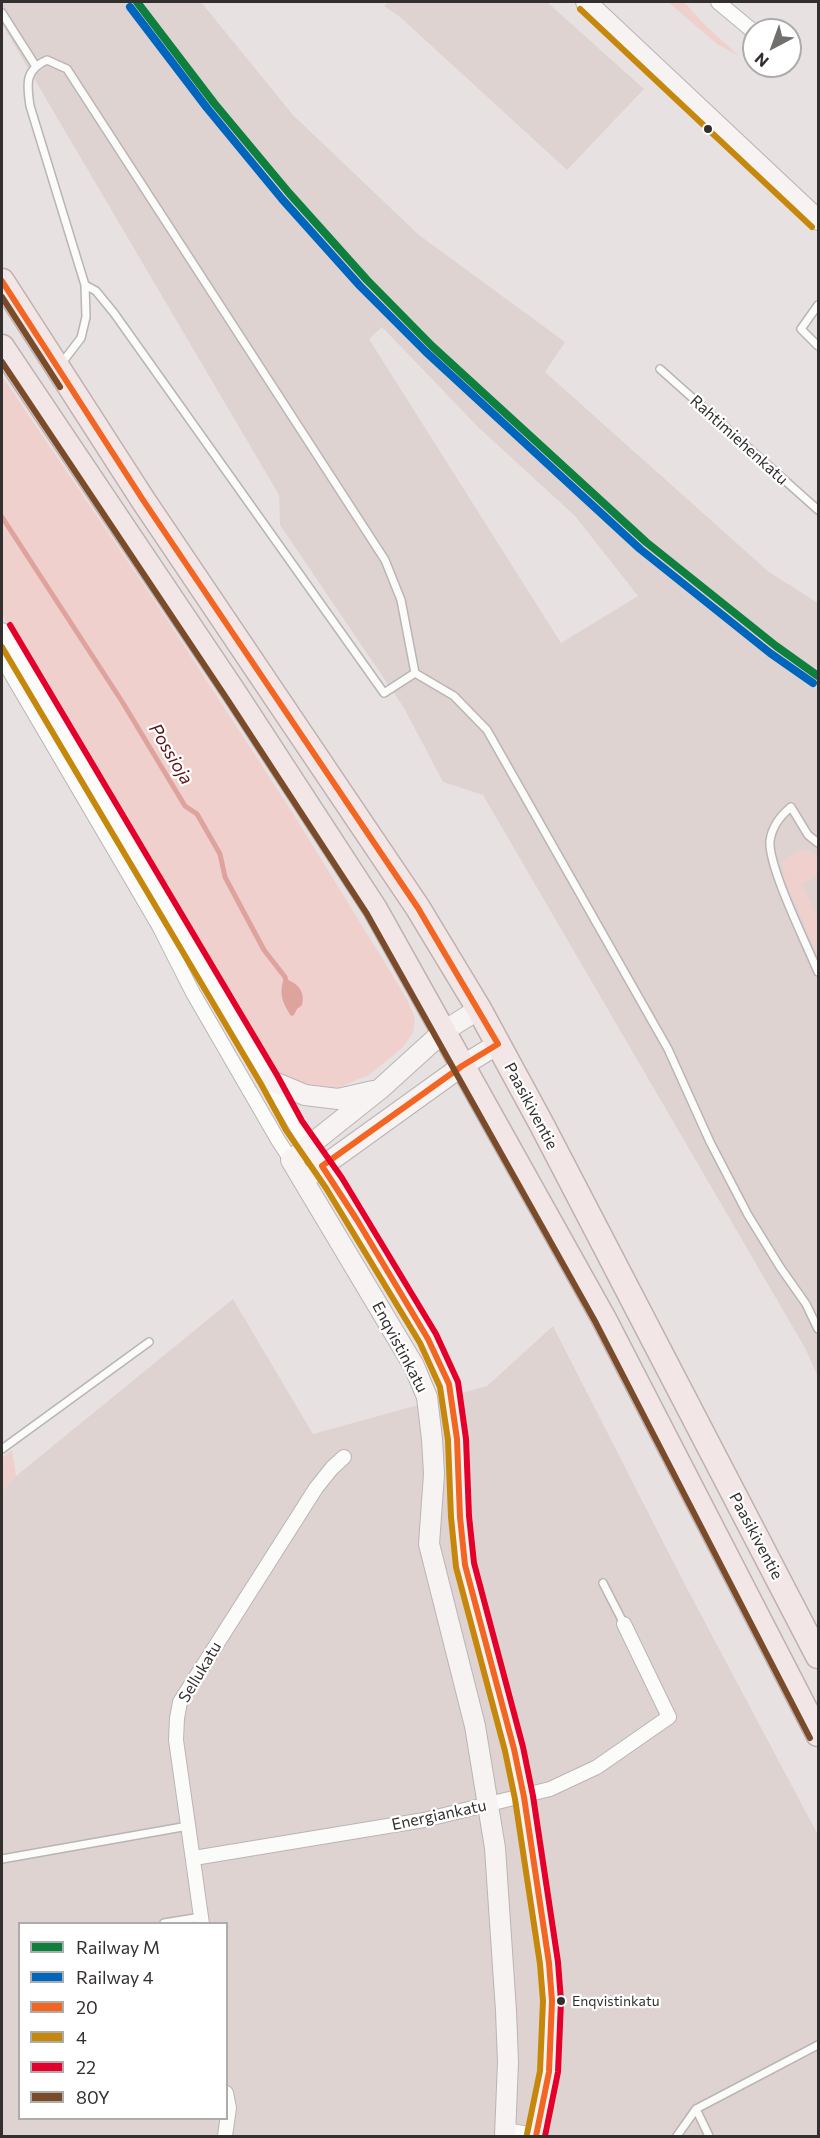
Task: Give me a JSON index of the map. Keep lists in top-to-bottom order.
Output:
{
  "streets": {
    "highway": ["Paasikiventie"],
    "main road": ["Enqvistinkatu"],
    "street": ["Sellukatu", "Energiankatu"],
    "lane": ["Rahtimiehenkatu"]
  },
  "crossings": [
    ["Enqvistinkatu", "Energiankatu"],
    ["Sellukatu", "Energiankatu"]
  ],
  "water": ["Possioja"],
  "places": ["Enqvistinkatu"],
  "lines": [
    "rail line M",
    "rail line 4",
    "transit line 4",
    "transit line 20",
    "transit line 80Y",
    "transit line 22"
  ],
  "legend": [
    "Railway M",
    "Railway 4",
    "20",
    "4",
    "22",
    "80Y"
  ],
  "north": "bottom left"
}
